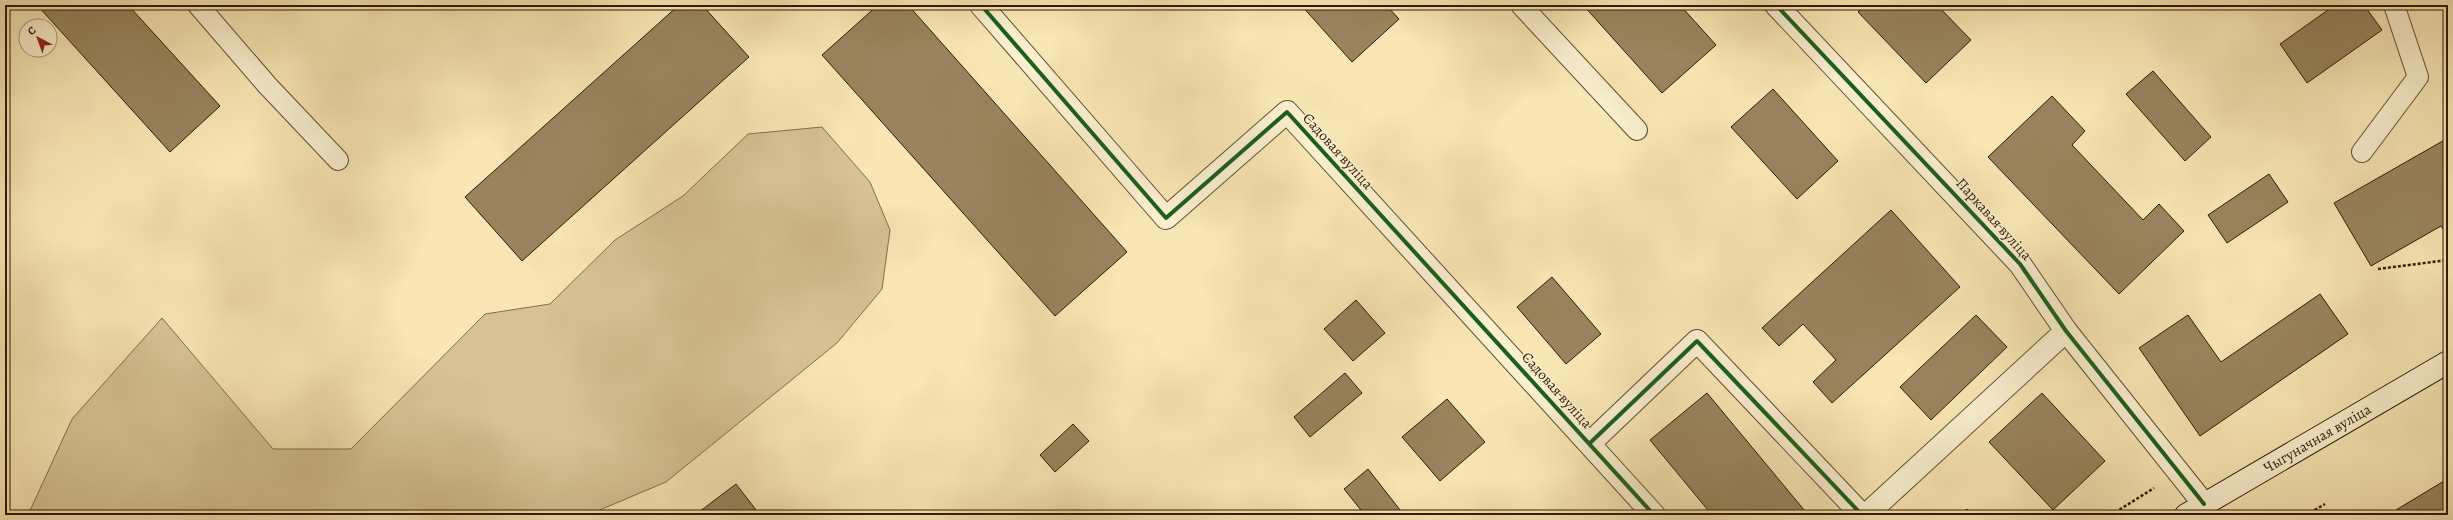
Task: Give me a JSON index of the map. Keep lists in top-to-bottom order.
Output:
{
  "streets": {
    "street": ["Садовая вуліца", "Паркавая вуліца", "Чыгуначная вуліца"]
  },
  "crossings": [
    ["Паркавая вуліца", "Чыгуначная вуліца"]
  ],
  "north": "top left"
}
